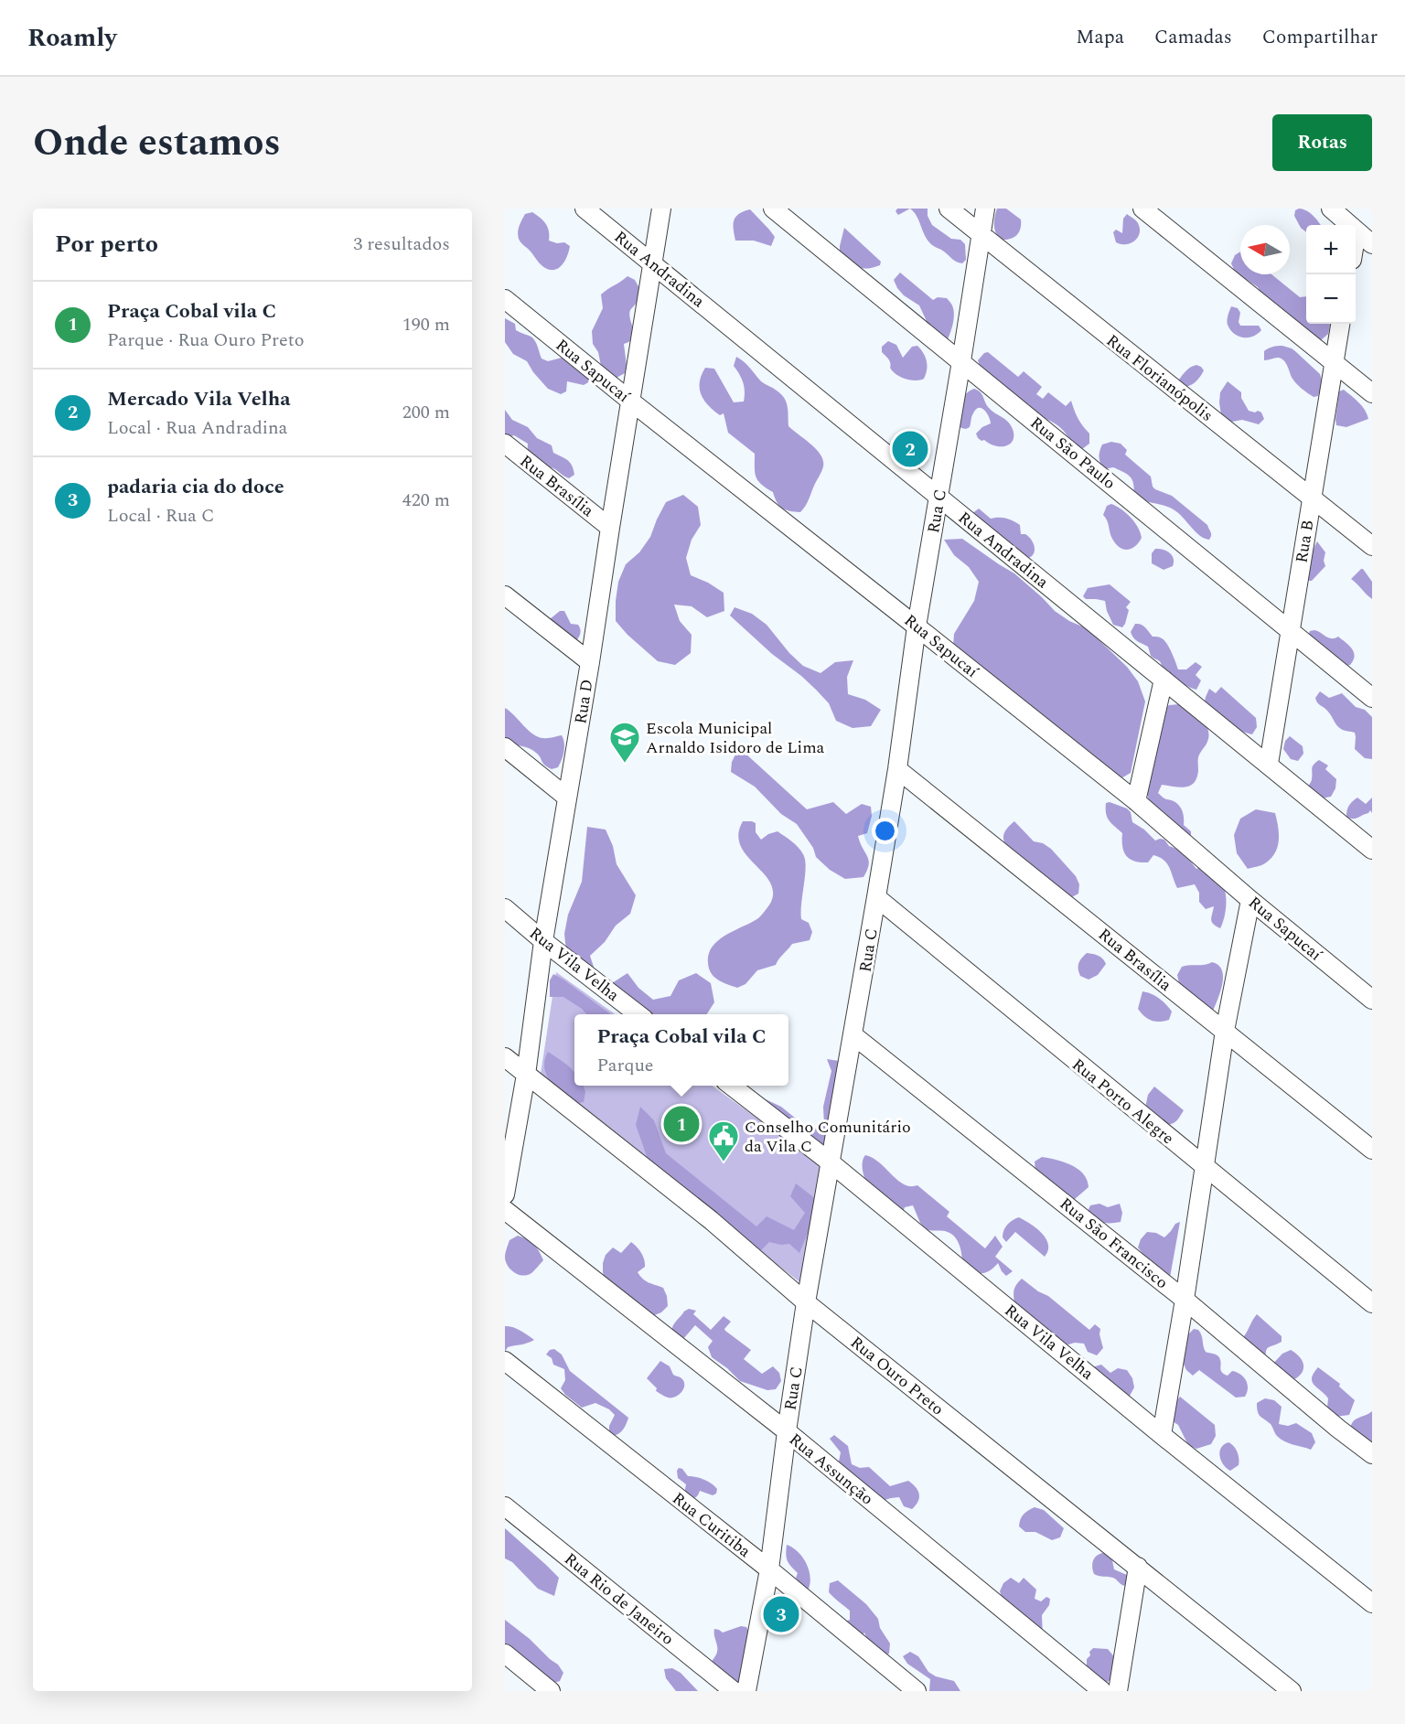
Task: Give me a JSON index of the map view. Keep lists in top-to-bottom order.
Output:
{
  "streets": {
    "street": [
      "Rua Andradina",
      "Rua Sapucaí",
      "Rua Florianópolis",
      "Rua São Paulo",
      "Rua Brasília",
      "Rua C",
      "Rua B",
      "Rua D",
      "Rua Vila Velha",
      "Rua Porto Alegre",
      "Rua São Francisco",
      "Rua Ouro Preto",
      "Rua Assunção",
      "Rua Curitiba",
      "Rua Rio de Janeiro"
    ]
  },
  "crossings": [
    ["Rua Andradina", "Rua C"],
    ["Rua Andradina", "Rua B"],
    ["Rua Andradina", "Rua D"],
    ["Rua Sapucaí", "Rua C"],
    ["Rua Sapucaí", "Rua D"],
    ["Rua Florianópolis", "Rua C"],
    ["Rua Florianópolis", "Rua B"],
    ["Rua São Paulo", "Rua C"],
    ["Rua São Paulo", "Rua B"],
    ["Rua Brasília", "Rua C"],
    ["Rua Brasília", "Rua D"],
    ["Rua C", "Rua Vila Velha"],
    ["Rua C", "Rua Porto Alegre"],
    ["Rua C", "Rua São Francisco"],
    ["Rua C", "Rua Ouro Preto"],
    ["Rua C", "Rua Assunção"],
    ["Rua C", "Rua Curitiba"],
    ["Rua D", "Rua Vila Velha"],
    ["Rua D", "Rua Ouro Preto"]
  ],
  "places": {
    "school or university": ["Escola Municipal Arnaldo Isidoro de Lima"],
    "public building": ["Conselho Comunitário da Vila C"]
  },
  "north": "left",
  "page": {
    "header": "Roamly",
    "nav": ["Mapa", "Camadas", "Compartilhar"],
    "title": "Onde estamos",
    "buttons": "Rotas",
    "heading": ["Por perto", "3 resultados"],
    "map_buttons": ["+", "−"],
    "list": [
      {
        "mark": "1",
        "name": "Praça Cobal vila C",
        "note": "Parque · Rua Ouro Preto",
        "value": "190 m"
      },
      {
        "mark": "2",
        "name": "Mercado Vila Velha",
        "note": "Local · Rua Andradina",
        "value": "200 m"
      },
      {
        "mark": "3",
        "name": "padaria cia do doce",
        "note": "Local · Rua C",
        "value": "420 m"
      }
    ],
    "pins": ["2", "1", "3"],
    "popup": ["Praça Cobal vila C", "Parque"]
  }
}
